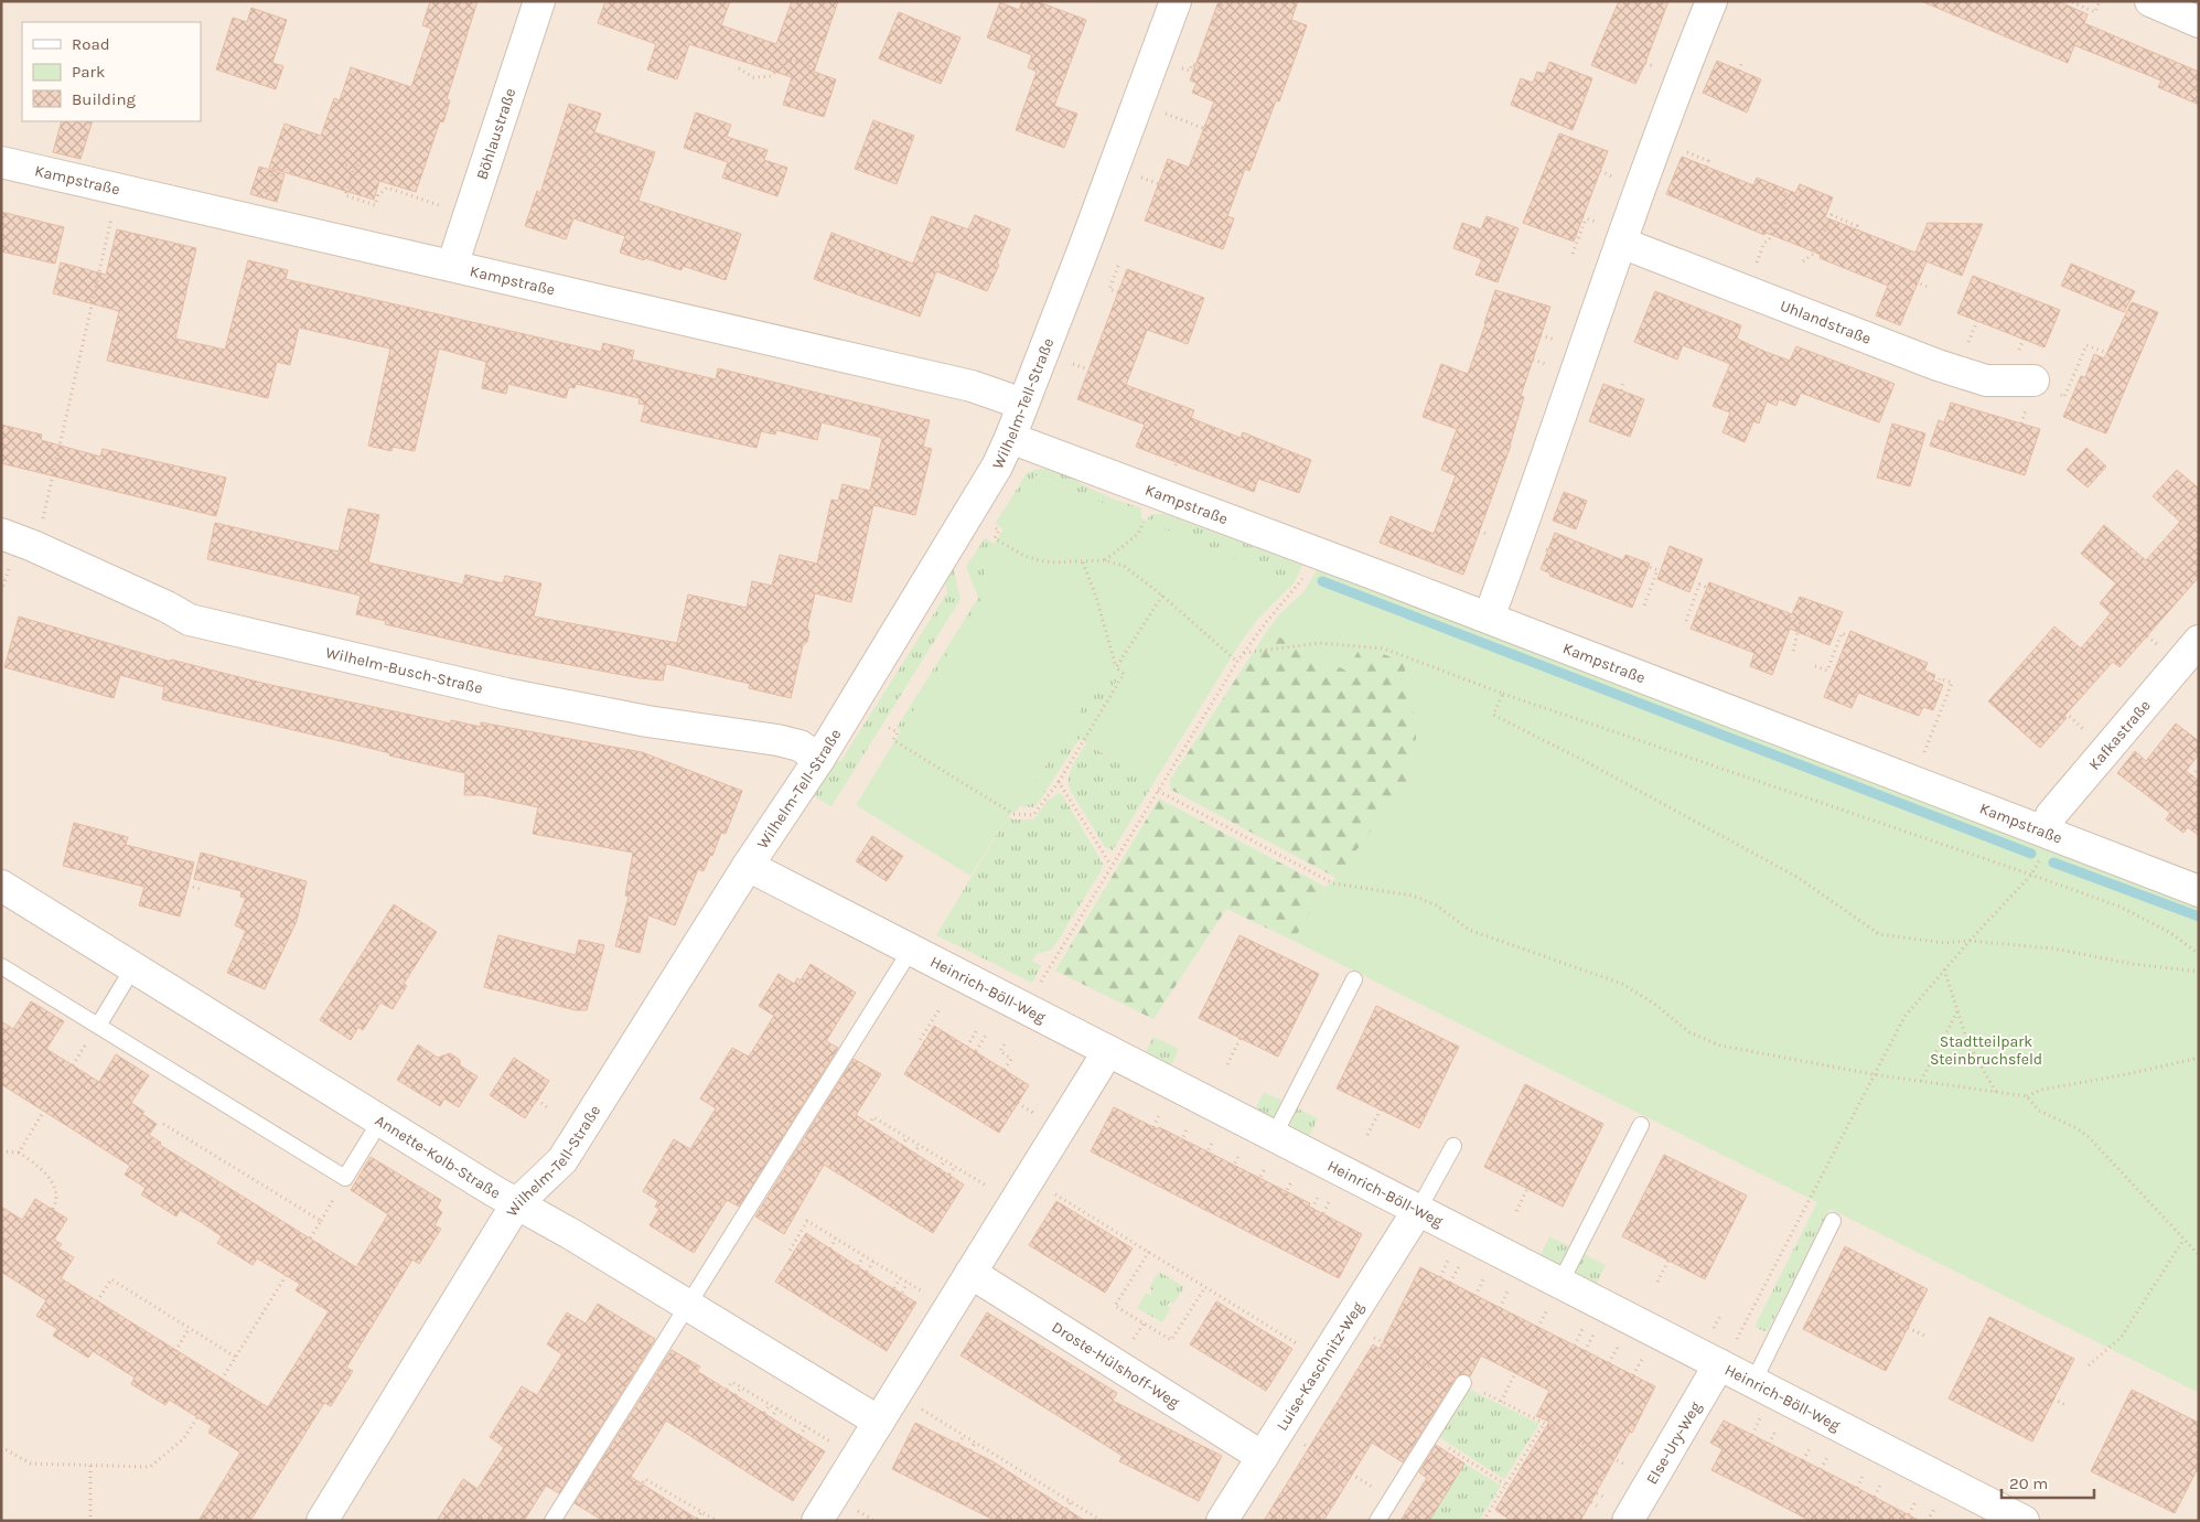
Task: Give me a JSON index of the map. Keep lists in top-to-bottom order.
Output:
{
  "streets": {
    "street": [
      "Böhlaustraße",
      "Kampstraße",
      "Uhlandstraße",
      "Wilhelm-Tell-Straße",
      "Wilhelm-Busch-Straße",
      "Kafkastraße",
      "Heinrich-Böll-Weg",
      "Annette-Kolb-Straße",
      "Droste-Hülshoff-Weg",
      "Luise-Kaschnitz-Weg",
      "Else-Ury-Weg"
    ]
  },
  "crossings": [
    ["Böhlaustraße", "Kampstraße"],
    ["Kampstraße", "Wilhelm-Tell-Straße"],
    ["Kampstraße", "Kafkastraße"],
    ["Wilhelm-Tell-Straße", "Wilhelm-Busch-Straße"],
    ["Wilhelm-Tell-Straße", "Heinrich-Böll-Weg"],
    ["Wilhelm-Tell-Straße", "Annette-Kolb-Straße"],
    ["Heinrich-Böll-Weg", "Luise-Kaschnitz-Weg"],
    ["Heinrich-Böll-Weg", "Else-Ury-Weg"],
    ["Droste-Hülshoff-Weg", "Luise-Kaschnitz-Weg"]
  ],
  "parks": ["Stadtteilpark Steinbruchsfeld"],
  "legend": ["Road", "Park", "Building"],
  "scale_bar": "20 m"
}
